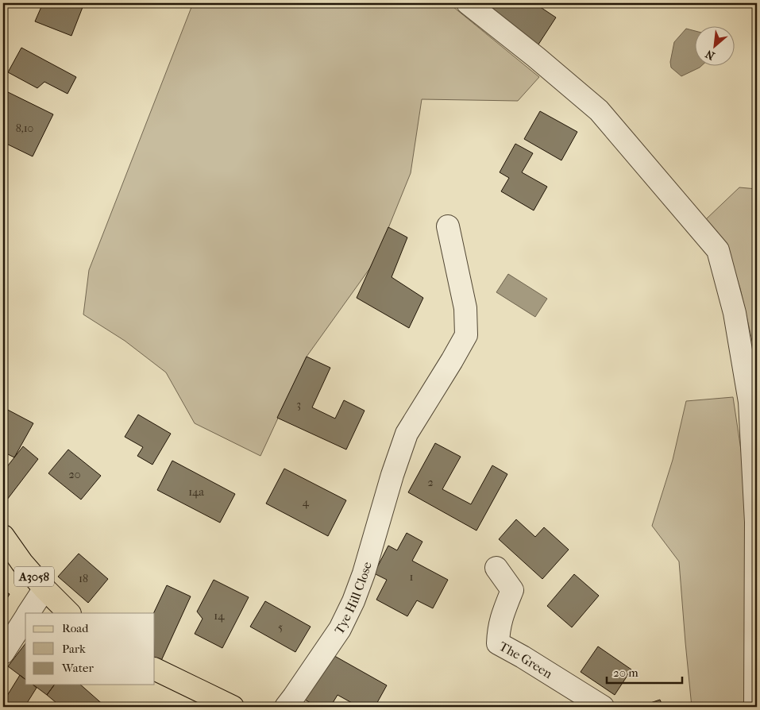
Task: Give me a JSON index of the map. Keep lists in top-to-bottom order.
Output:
{
  "streets": {
    "main road": ["A3058"],
    "street": ["Tye Hill Close", "The Green"]
  },
  "house_numbers": [
    "8,10",
    "3",
    "20",
    "2",
    "14a",
    "4",
    "1",
    "18",
    "14",
    "5"
  ],
  "legend": ["Road", "Park", "Water"],
  "scale_bar": "20 m",
  "north": "bottom left"
}
